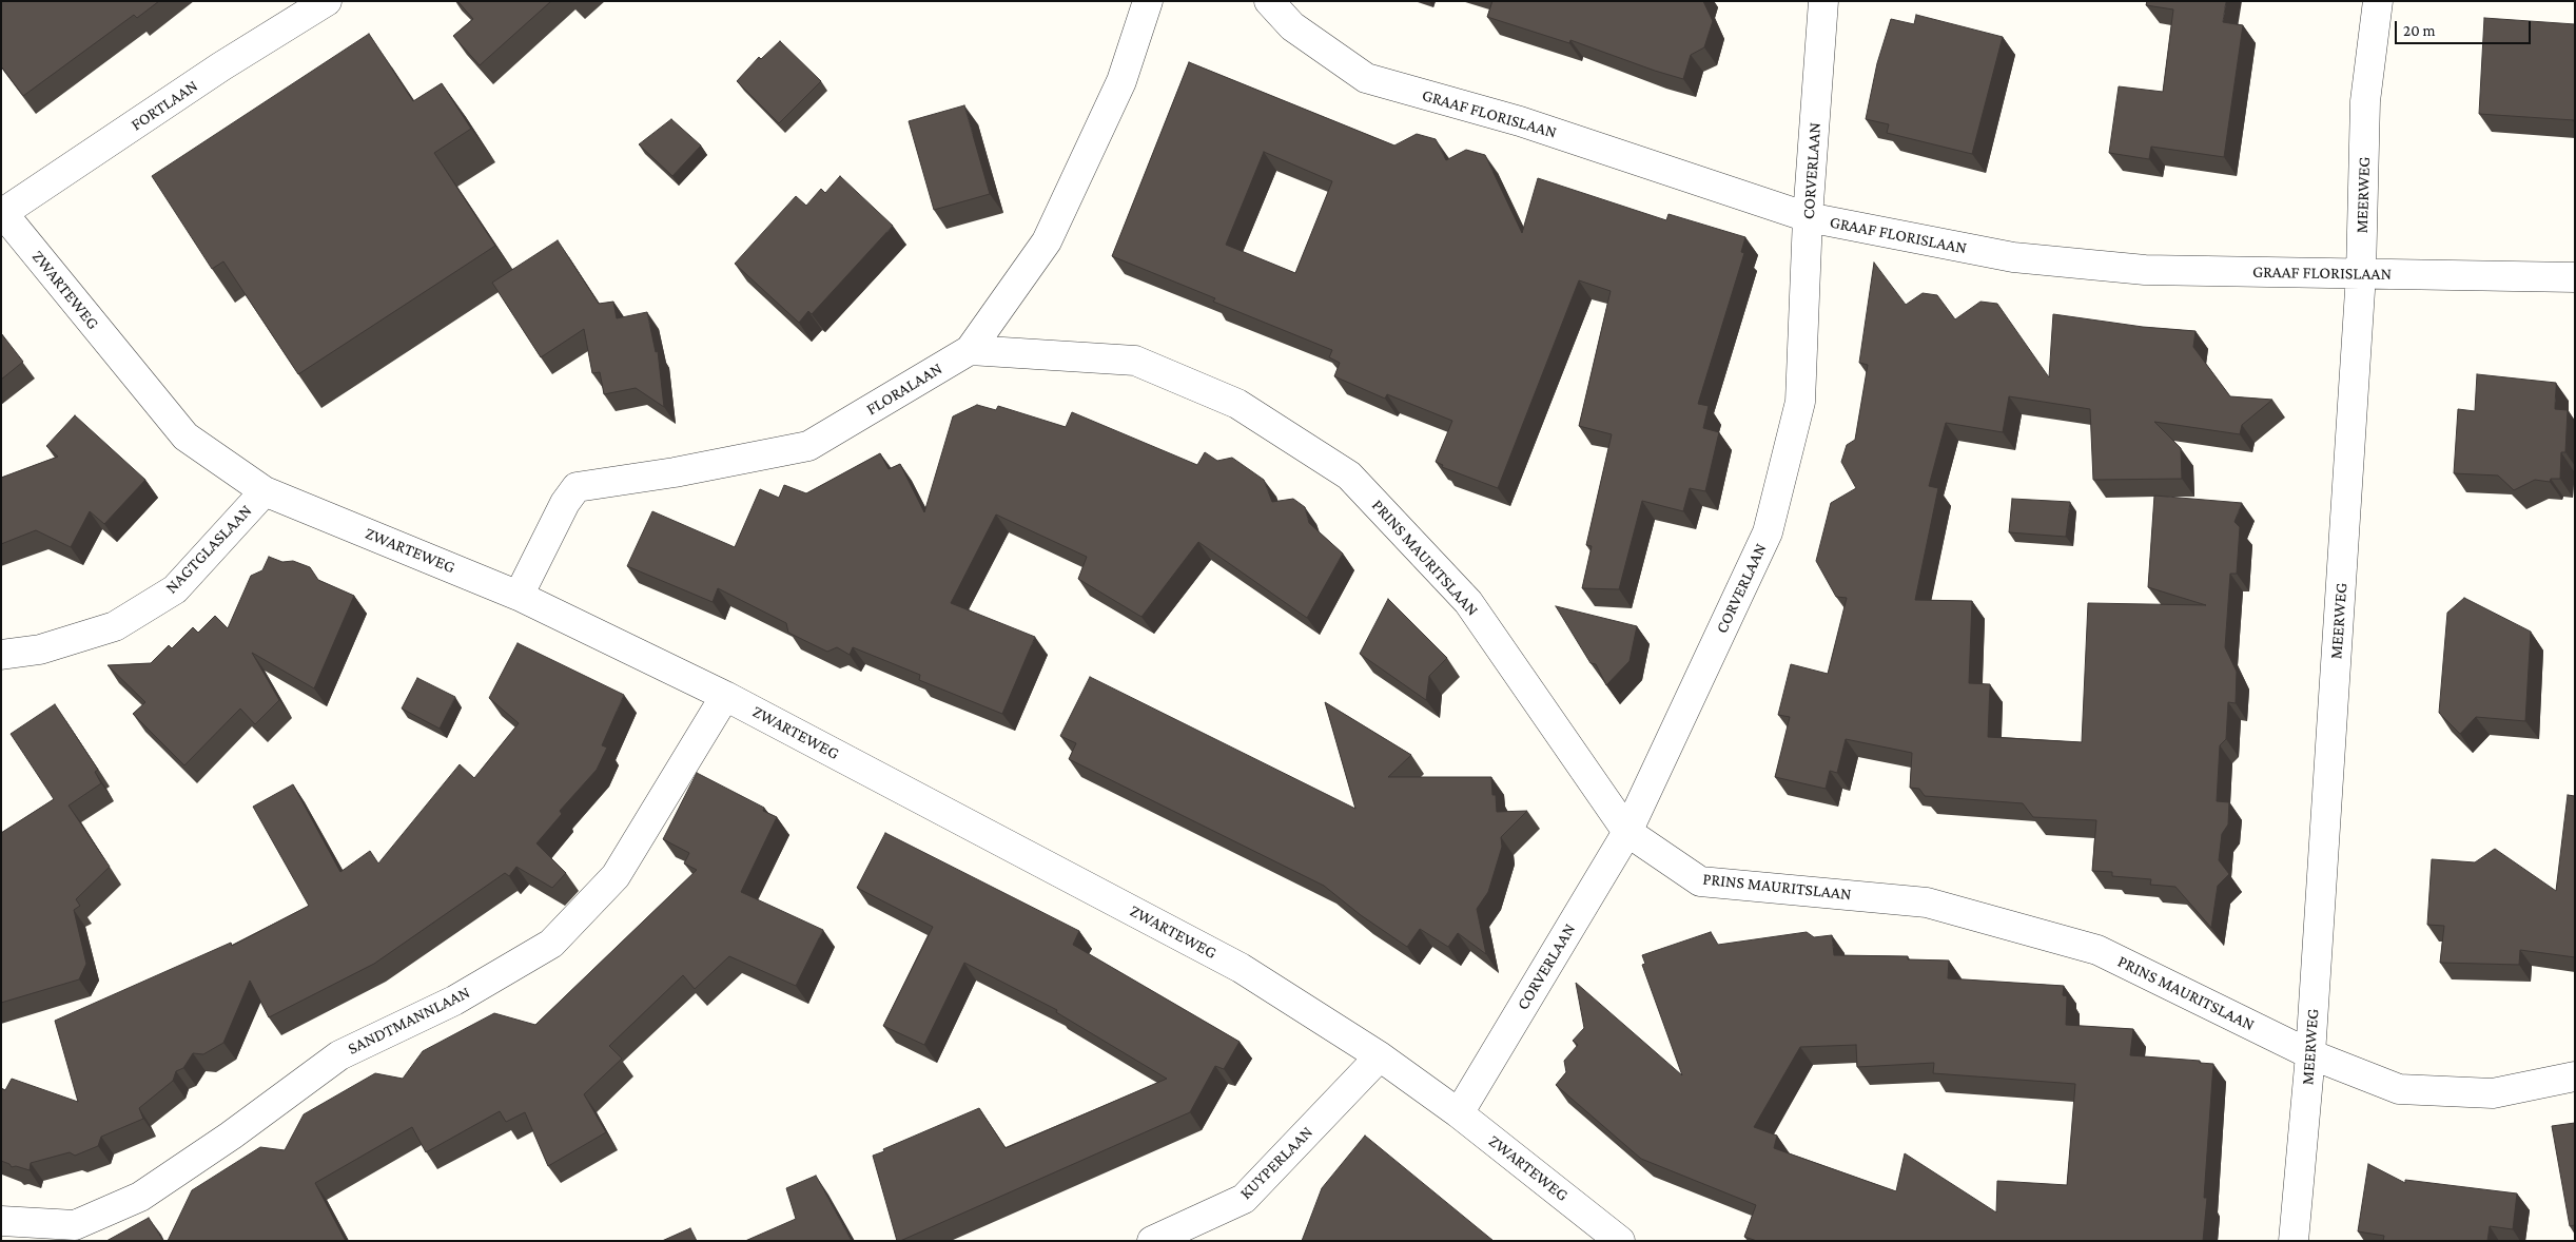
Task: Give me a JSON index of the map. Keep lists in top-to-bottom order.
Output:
{
  "streets": {
    "street": [
      "FORTLAAN",
      "GRAAF FLORISLAAN",
      "CORVERLAAN",
      "MEERWEG",
      "ZWARTEWEG",
      "FLORALAAN",
      "NAGTGLASLAAN",
      "PRINS MAURITSLAAN",
      "SANDTMANNLAAN",
      "KUYPERLAAN"
    ]
  },
  "crossings": [
    ["FORTLAAN", "ZWARTEWEG"],
    ["GRAAF FLORISLAAN", "CORVERLAAN"],
    ["GRAAF FLORISLAAN", "MEERWEG"],
    ["CORVERLAAN", "ZWARTEWEG"],
    ["CORVERLAAN", "PRINS MAURITSLAAN"],
    ["MEERWEG", "PRINS MAURITSLAAN"],
    ["ZWARTEWEG", "FLORALAAN"],
    ["ZWARTEWEG", "NAGTGLASLAAN"],
    ["ZWARTEWEG", "SANDTMANNLAAN"],
    ["ZWARTEWEG", "KUYPERLAAN"],
    ["FLORALAAN", "PRINS MAURITSLAAN"]
  ],
  "scale_bar": "20 m"
}
